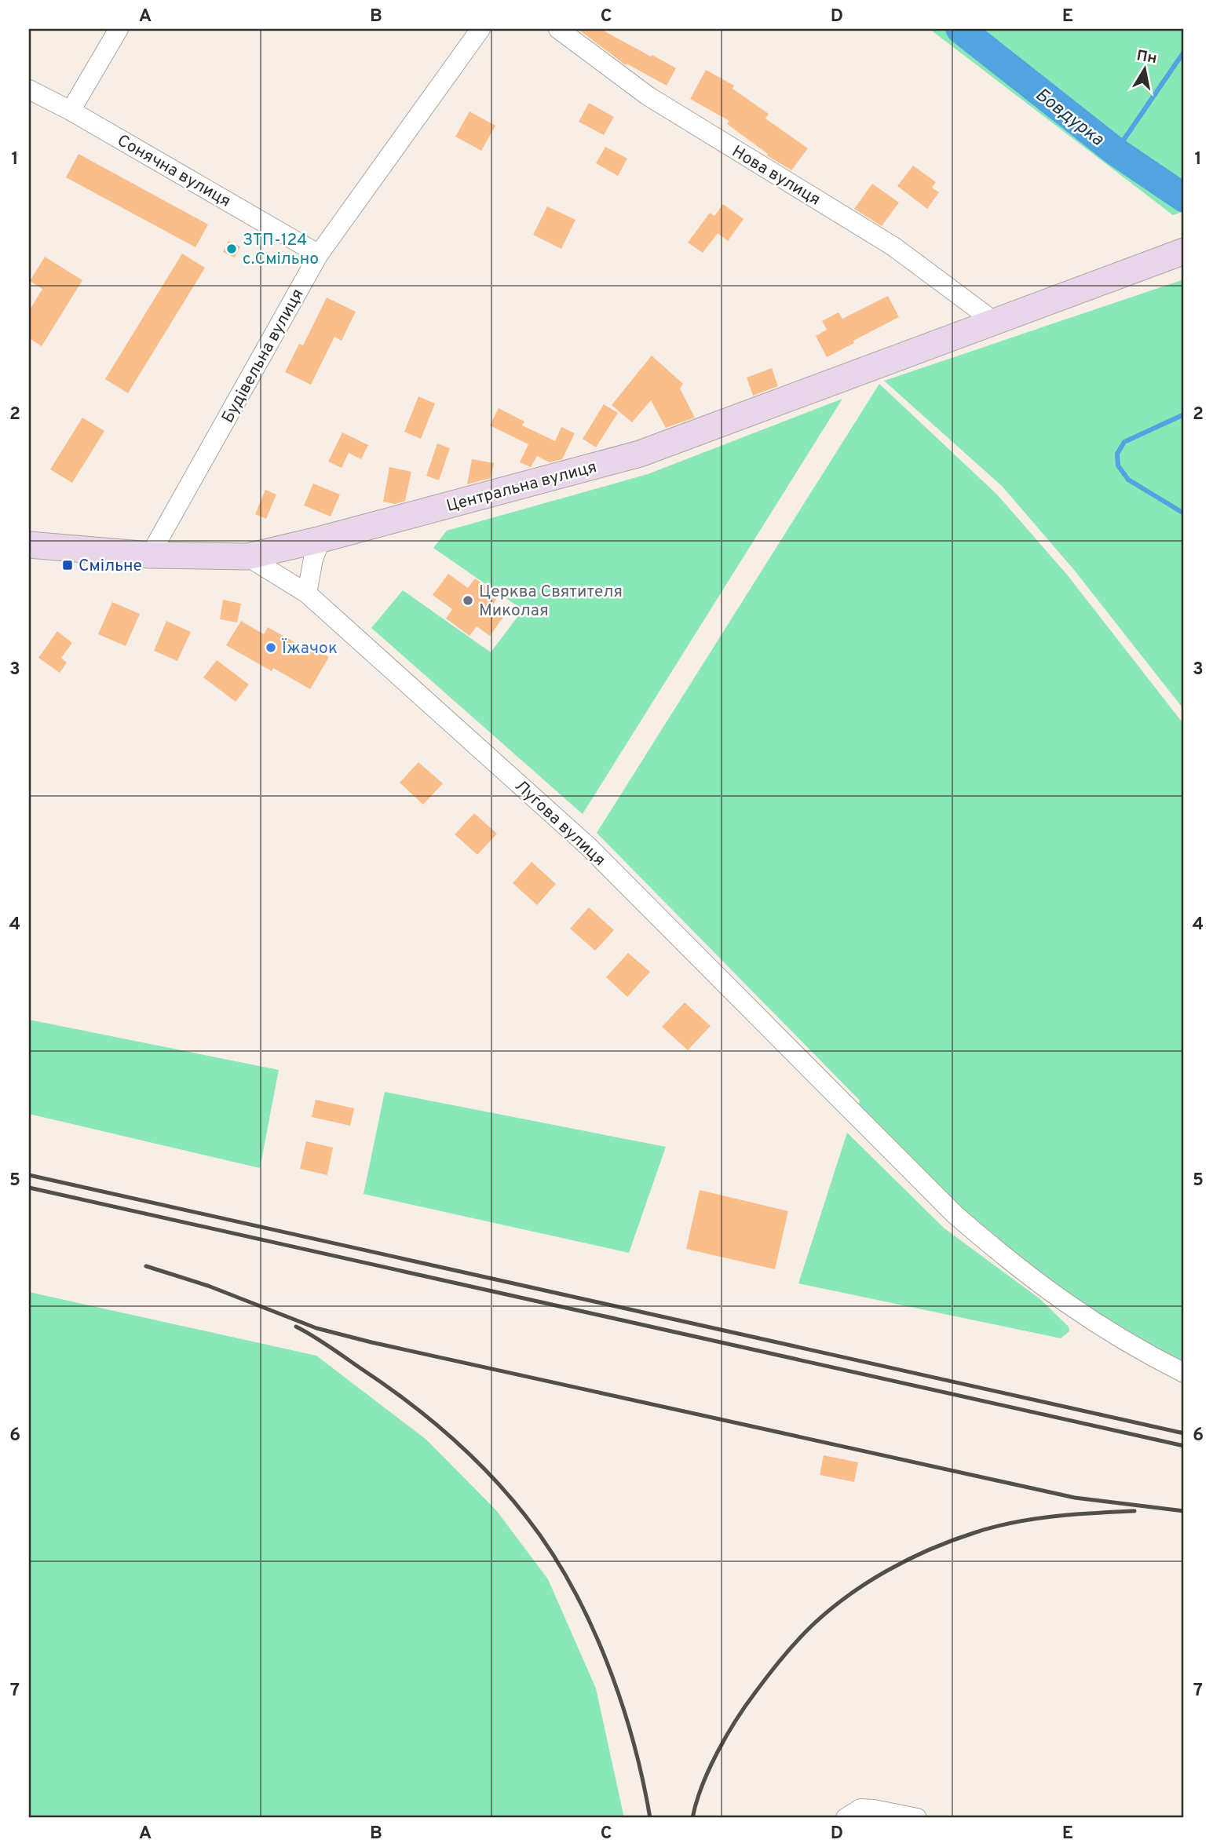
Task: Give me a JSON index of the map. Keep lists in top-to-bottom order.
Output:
{
  "streets": {
    "street": [
      "Сонячна вулиця",
      "Нова вулиця",
      "Будівельна вулиця",
      "Центральна вулиця",
      "Лугова вулиця"
    ]
  },
  "crossings": [
    ["Сонячна вулиця", "Будівельна вулиця"],
    ["Нова вулиця", "Центральна вулиця"],
    ["Будівельна вулиця", "Центральна вулиця"],
    ["Центральна вулиця", "Лугова вулиця"]
  ],
  "water": ["Бовдурка"],
  "places": {
    "other": ["ЗТП-124 с.Смільно", "Церква Святителя Миколая", "Їжачок"],
    "transit": ["Смільне"]
  },
  "north": "top",
  "grid": {
    "columns": [
      "A",
      "B",
      "C",
      "D",
      "E"
    ],
    "rows": [
      "1",
      "2",
      "3",
      "4",
      "5",
      "6",
      "7"
    ]
  }
}
